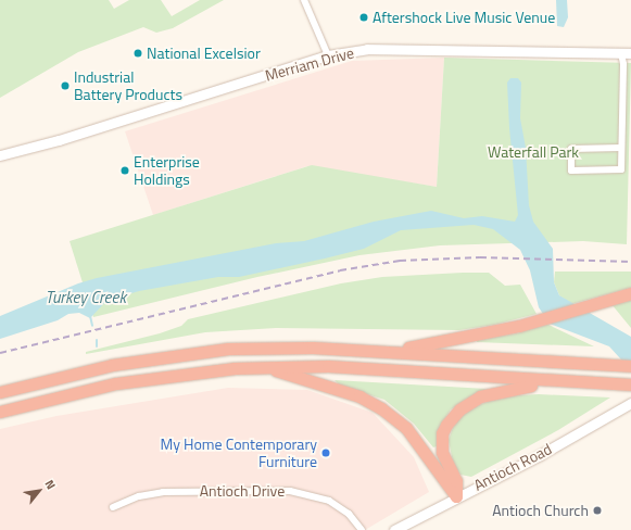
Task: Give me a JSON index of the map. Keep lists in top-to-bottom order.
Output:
{
  "streets": {
    "main road": ["Merriam Drive", "Antioch Road"],
    "street": ["Antioch Drive"]
  },
  "water": ["Turkey Creek"],
  "parks": ["Waterfall Park"],
  "places": [
    "Aftershock Live Music Venue",
    "National Excelsior",
    "Industrial Battery Products",
    "Enterprise Holdings",
    "My Home Contemporary Furniture",
    "Antioch Church"
  ],
  "north": "top right"
}
